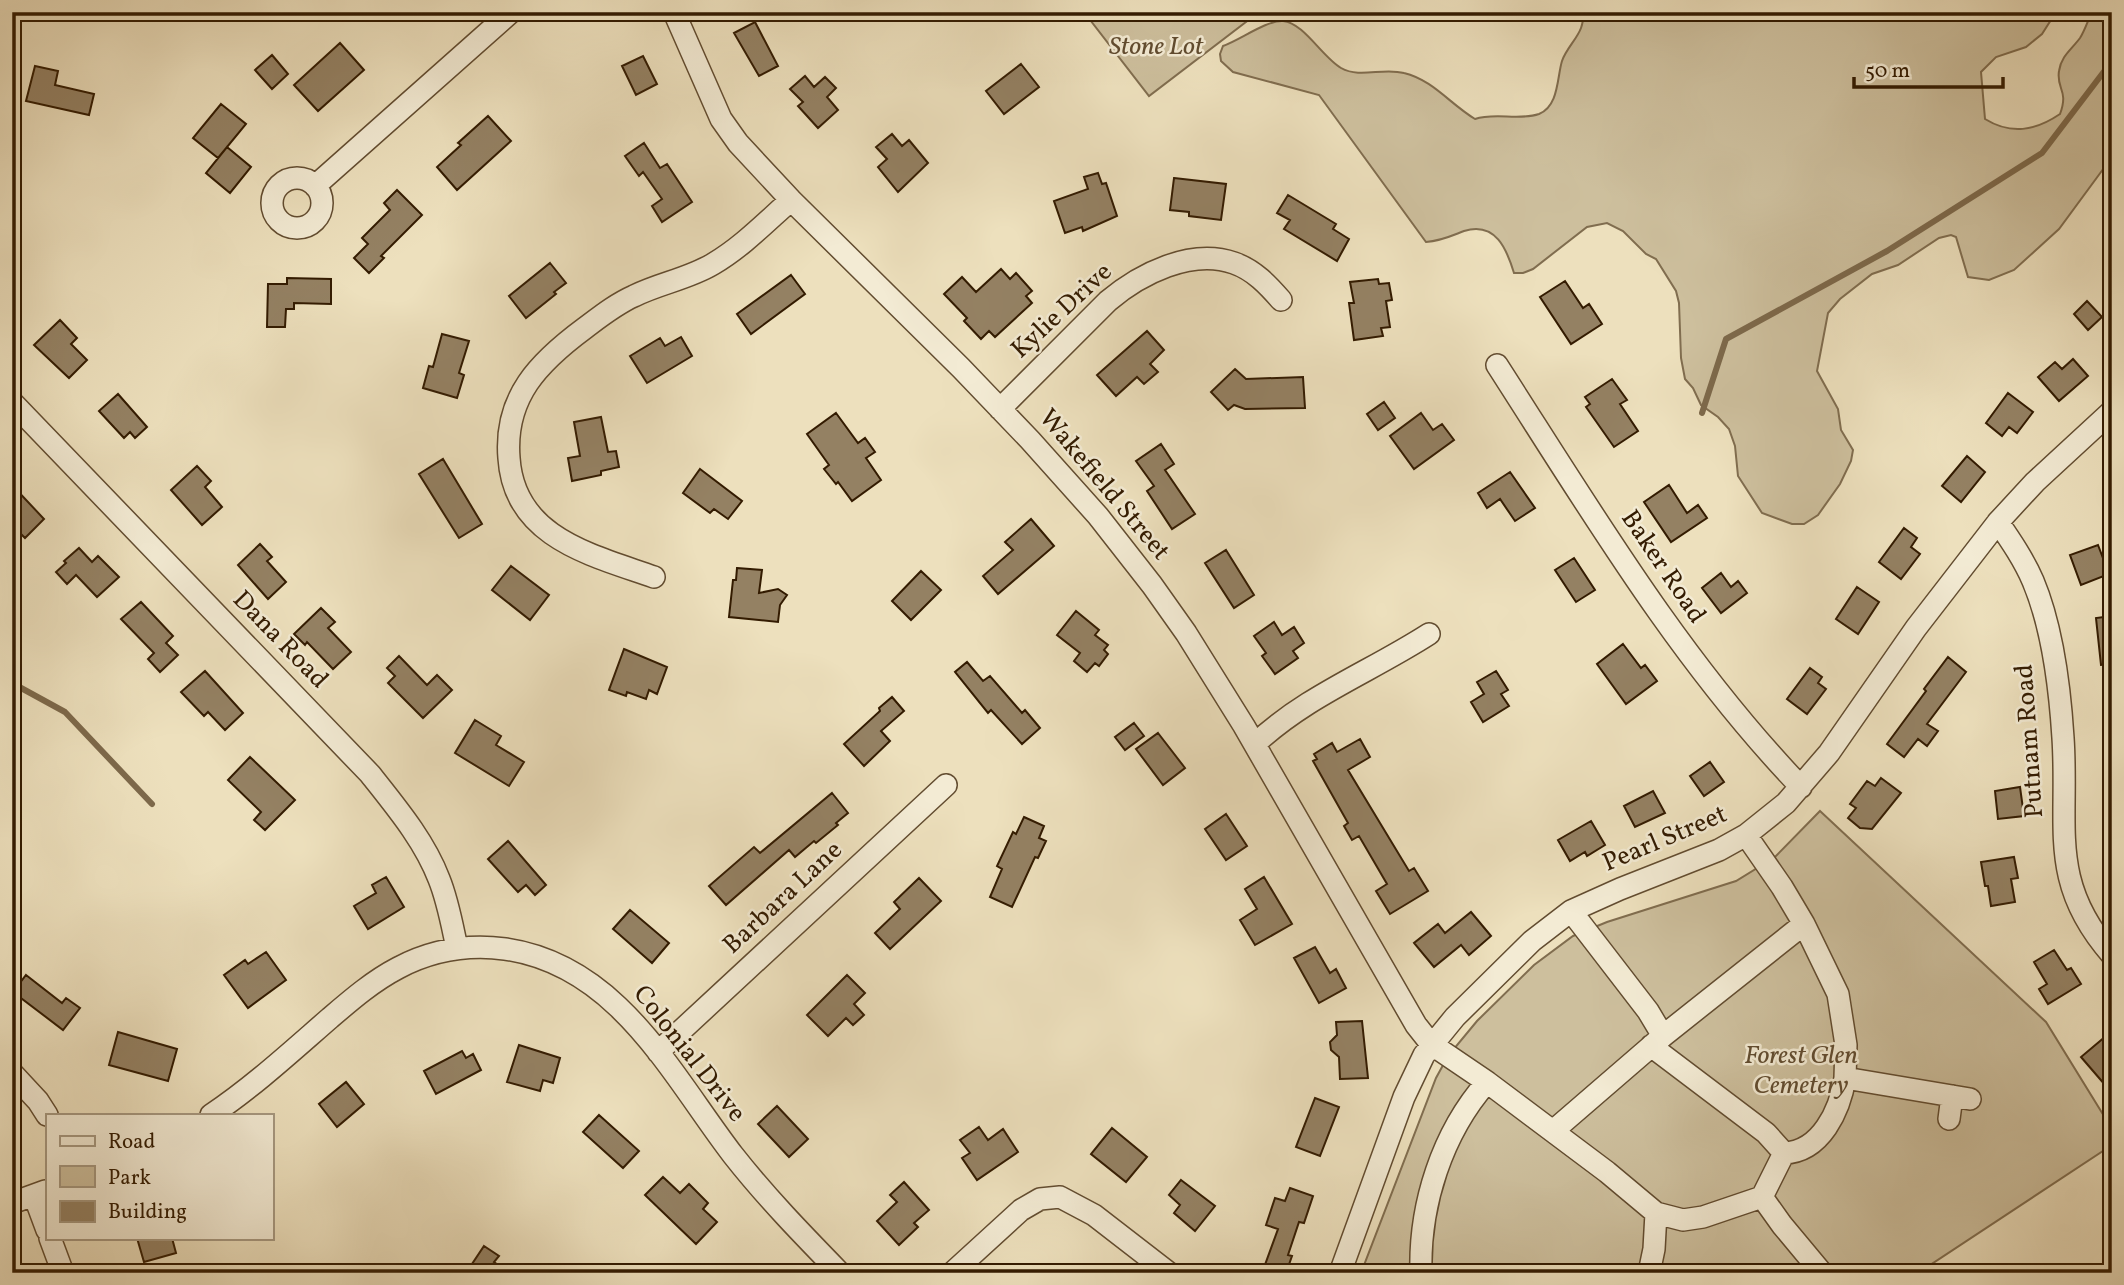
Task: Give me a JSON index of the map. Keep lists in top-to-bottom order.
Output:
{
  "streets": {
    "street": [
      "Kylie Drive",
      "Wakefield Street",
      "Baker Road",
      "Dana Road",
      "Putnam Road",
      "Pearl Street",
      "Barbara Lane",
      "Colonial Drive"
    ]
  },
  "crossings": [
    ["Kylie Drive", "Wakefield Street"],
    ["Wakefield Street", "Pearl Street"],
    ["Baker Road", "Pearl Street"],
    ["Dana Road", "Colonial Drive"],
    ["Putnam Road", "Pearl Street"],
    ["Barbara Lane", "Colonial Drive"]
  ],
  "parks": ["Stone Lot", "Forest Glen Cemetery"],
  "legend": ["Road", "Park", "Building"],
  "scale_bar": "50 m"
}
